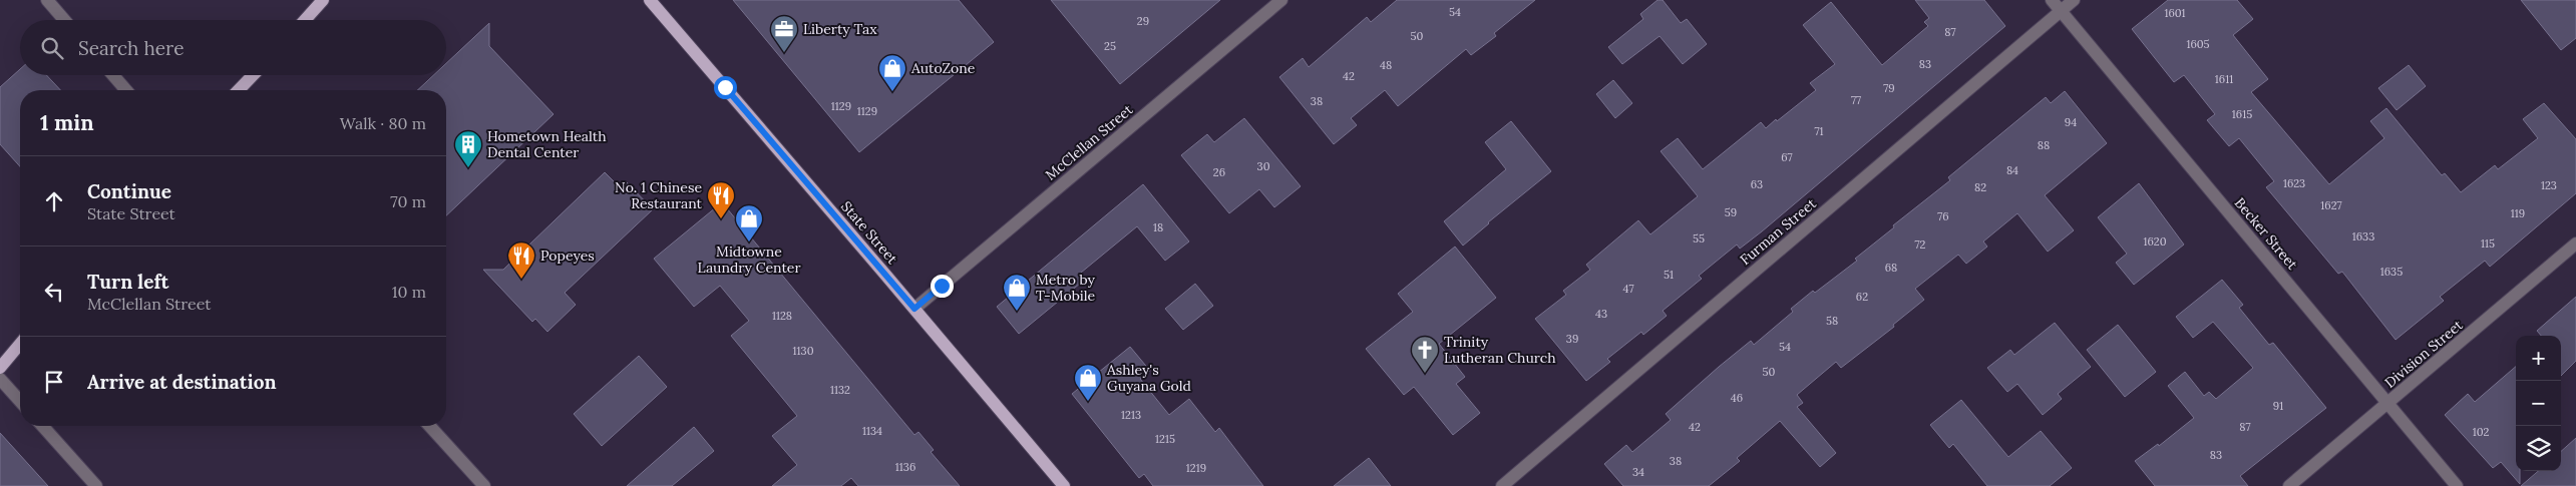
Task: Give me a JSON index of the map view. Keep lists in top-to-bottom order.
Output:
{
  "streets": {
    "main road": ["State Street"],
    "street": [
      "McClellan Street",
      "Furman Street",
      "Becker Street",
      "Division Street"
    ]
  },
  "crossings": [
    ["McClellan Street", "State Street"],
    ["Furman Street", "Becker Street"],
    ["Becker Street", "Division Street"]
  ],
  "places": {
    "office": ["Liberty Tax"],
    "shop": [
      "AutoZone",
      "Midtowne Laundry Center",
      "Metro by T-Mobile",
      "Ashley's Guyana Gold"
    ],
    "building": ["Hometown Health Dental Center"],
    "restaurant": ["No. 1 Chinese Restaurant", "Popeyes"],
    "church": ["Trinity Lutheran Church"]
  },
  "house_numbers": [
    "54",
    "1601",
    "29",
    "87",
    "50",
    "1605",
    "25",
    "83",
    "48",
    "42",
    "1611",
    "79",
    "77",
    "38",
    "1129",
    "1129",
    "1615",
    "94",
    "71",
    "88",
    "67",
    "30",
    "84",
    "26",
    "1623",
    "63",
    "123",
    "82",
    "1627",
    "59",
    "119",
    "76",
    "18",
    "1633",
    "55",
    "1620",
    "115",
    "72",
    "68",
    "1635",
    "51",
    "47",
    "62",
    "43",
    "1128",
    "58",
    "39",
    "54",
    "1130",
    "50",
    "1132",
    "46",
    "91",
    "1213",
    "42",
    "87",
    "1134",
    "102",
    "1215",
    "83",
    "38",
    "1136",
    "1219",
    "34"
  ],
  "page": {
    "search": "Search here",
    "heading": ["1 min", "Walk · 80 m"],
    "list": [
      ["Continue", "State Street", "70 m"],
      ["Turn left", "McClellan Street", "10 m"],
      "Arrive at destination"
    ],
    "map_buttons": ["+", "−"]
  }
}
